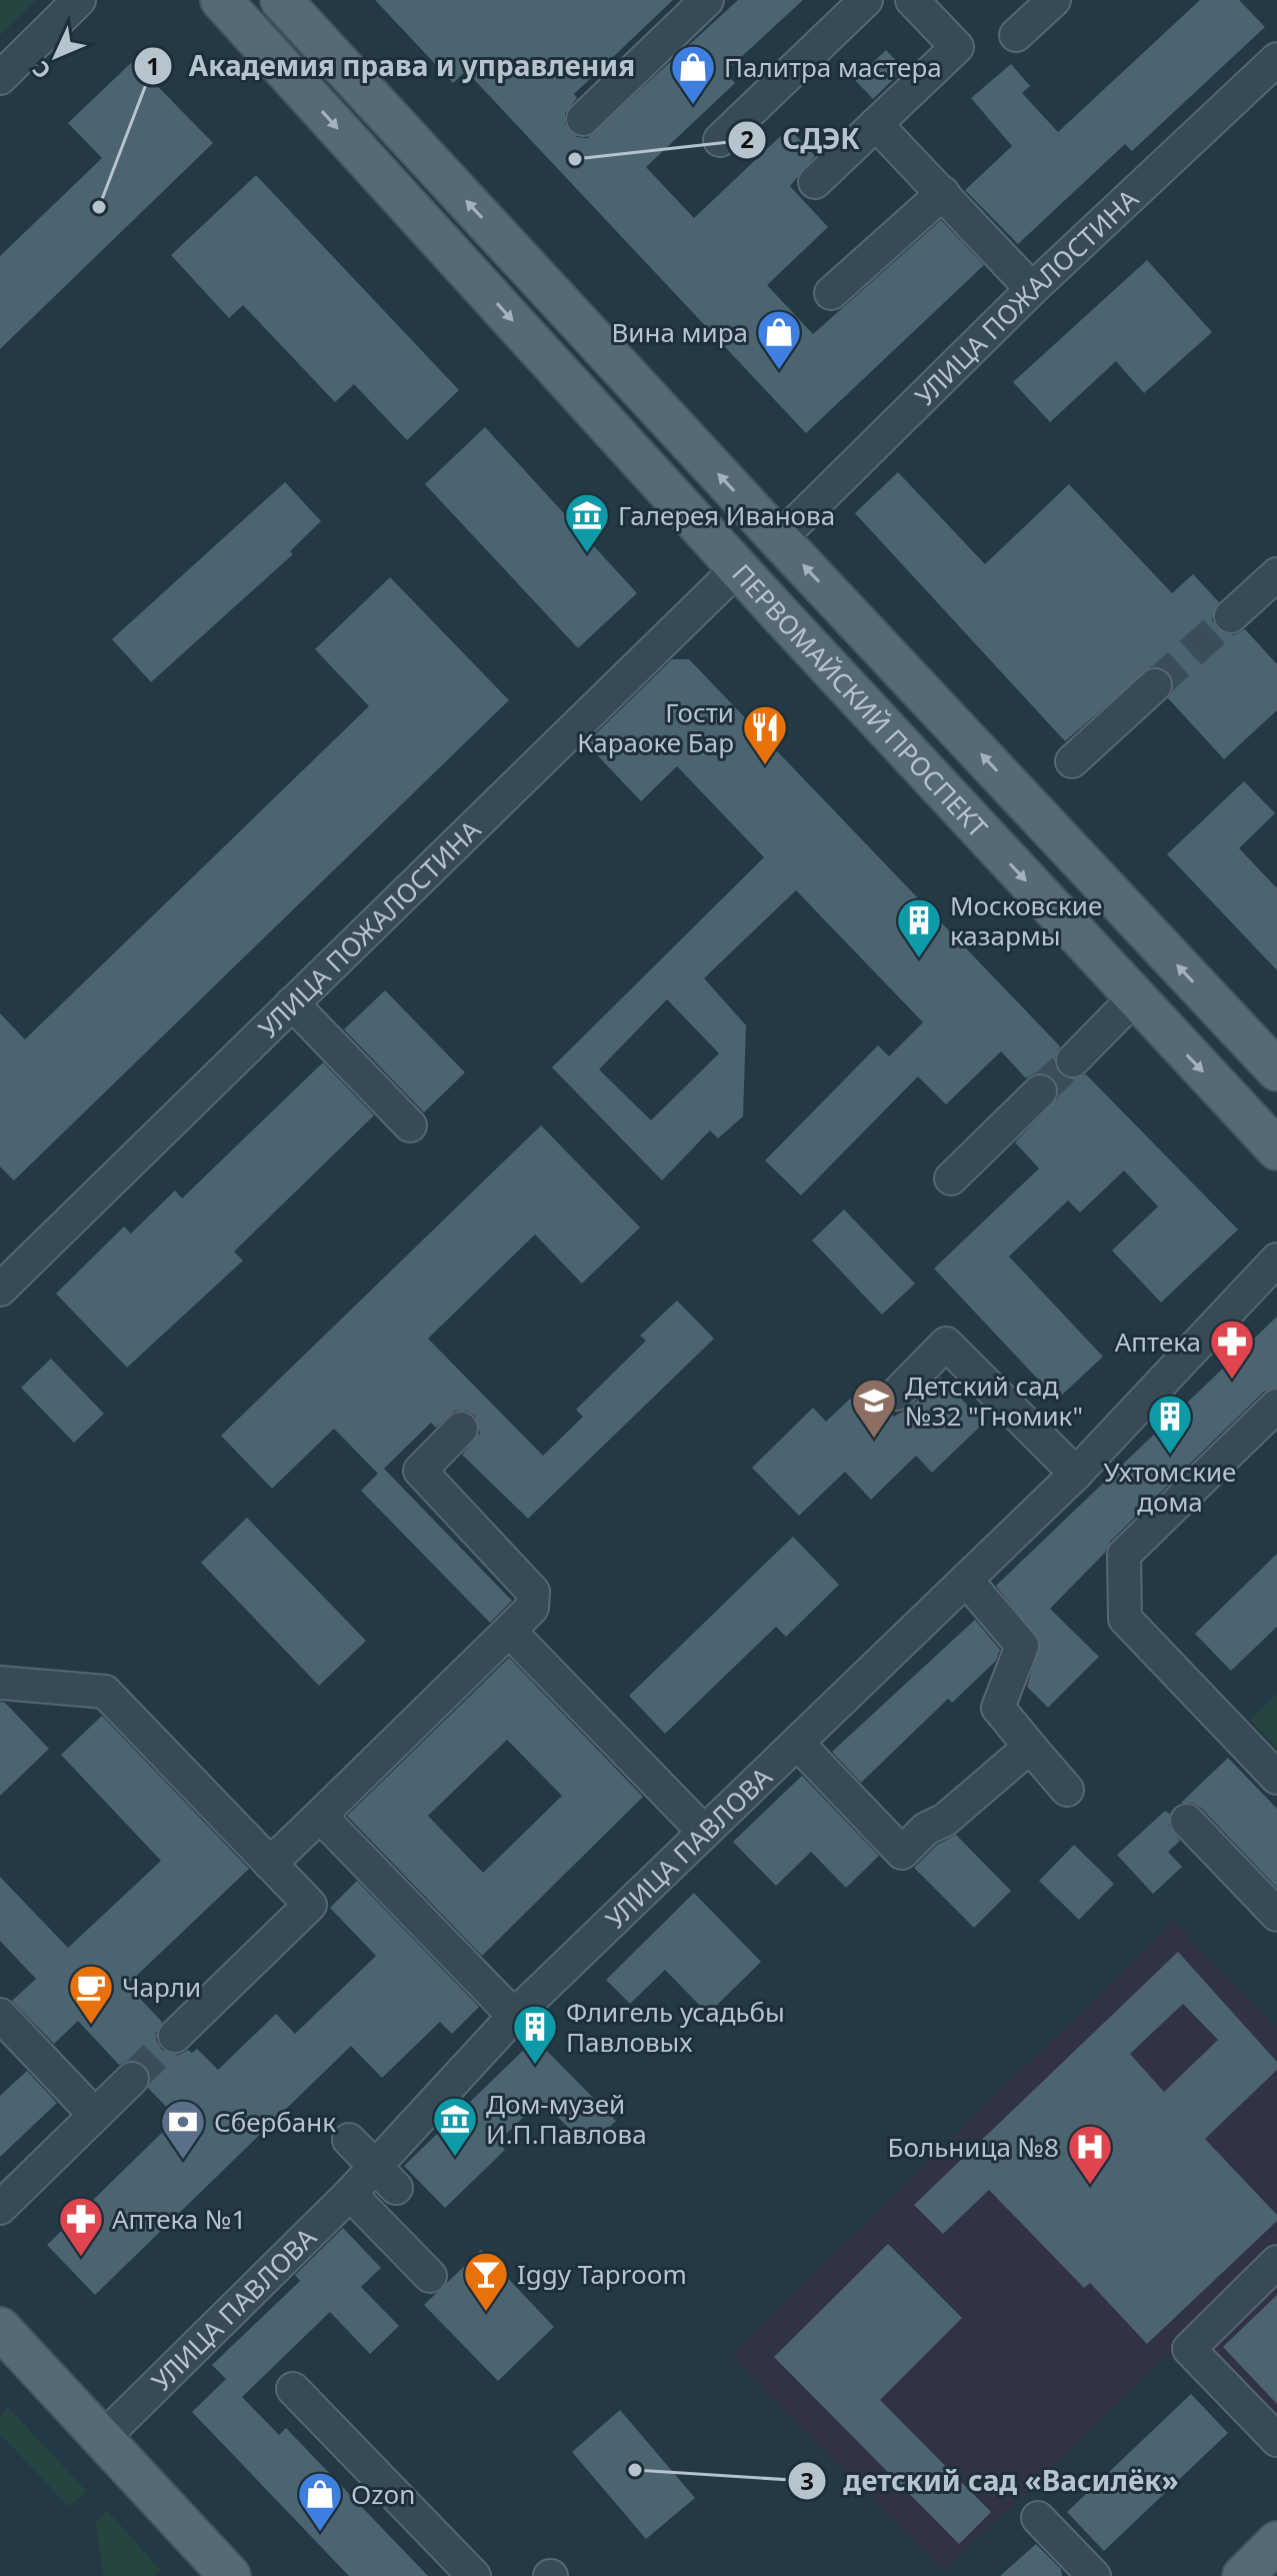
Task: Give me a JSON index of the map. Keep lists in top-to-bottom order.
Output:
{
  "streets": {
    "main road": ["ПЕРВОМАЙСКИЙ ПРОСПЕКТ"],
    "street": ["УЛИЦА ПОЖАЛОСТИНА", "УЛИЦА ПАВЛОВА"]
  },
  "crossings": [
    ["УЛИЦА ПОЖАЛОСТИНА", "ПЕРВОМАЙСКИЙ ПРОСПЕКТ"]
  ],
  "places": {
    "shop": ["Палитра мастера", "Вина мира", "Ozon"],
    "other": ["СДЭК", "Академия права и управления", "детский сад «Василёк»"],
    "museum": ["Галерея Иванова", "Дом-музей И.П.Павлова"],
    "restaurant": ["Гости Караоке Бар"],
    "building": ["Московские казармы", "Ухтомские дома", "Флигель усадьбы Павловых"],
    "pharmacy": ["Аптека", "Аптека №1"],
    "school or university": ["Детский сад №32 \"Гномик\""],
    "cafe": ["Чарли"],
    "bank": ["Сбербанк"],
    "hospital": ["Больница №8"],
    "bar": ["Iggy Taproom"]
  },
  "north": "bottom left"
}
